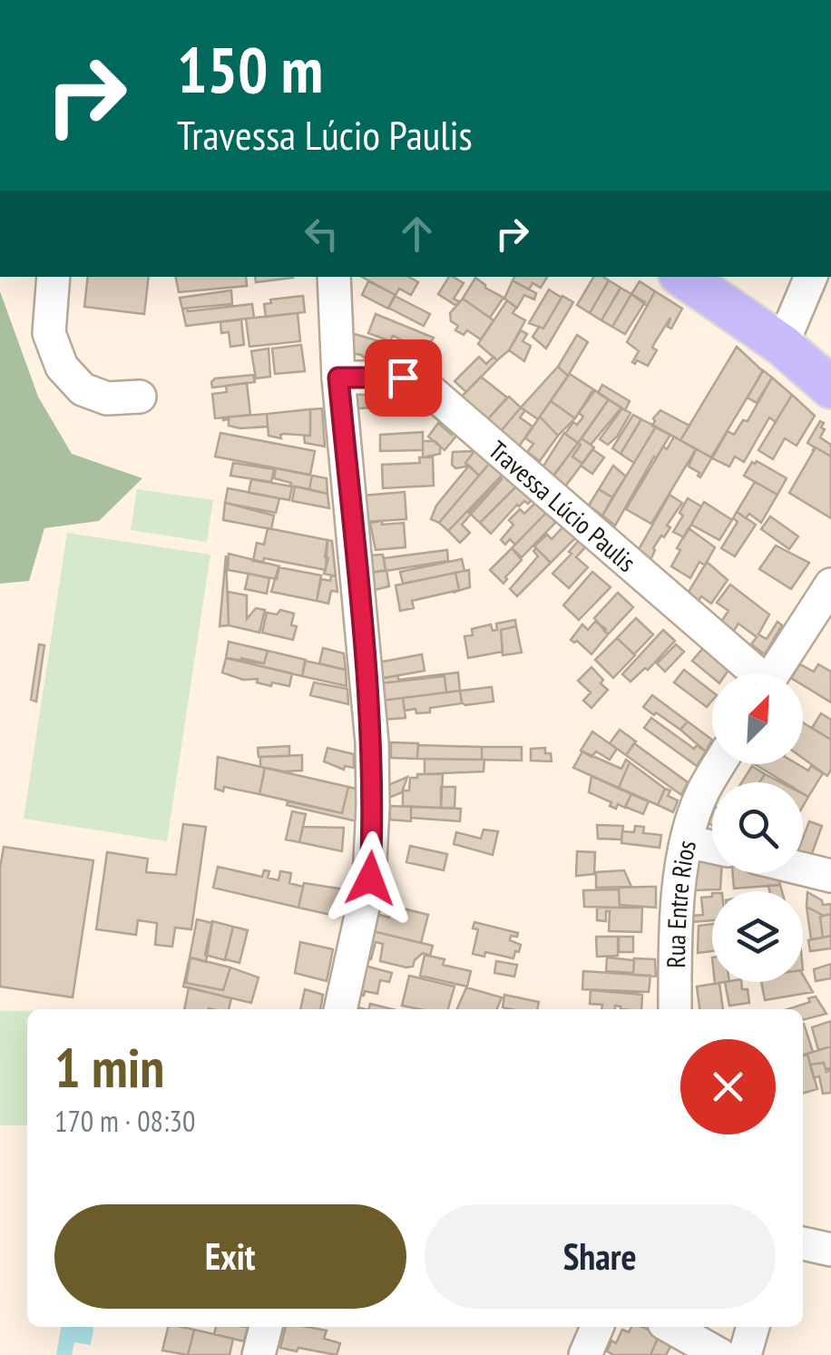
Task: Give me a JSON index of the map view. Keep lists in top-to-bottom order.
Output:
{
  "streets": {
    "street": ["Travessa Lúcio Paulis", "Rua Entre Rios"]
  },
  "north": "top right",
  "page": {
    "turn": ["150 m", "Travessa Lúcio Paulis"],
    "heading": ["1 min", "170 m · 08:30"],
    "buttons": ["Exit", "Share"]
  }
}
